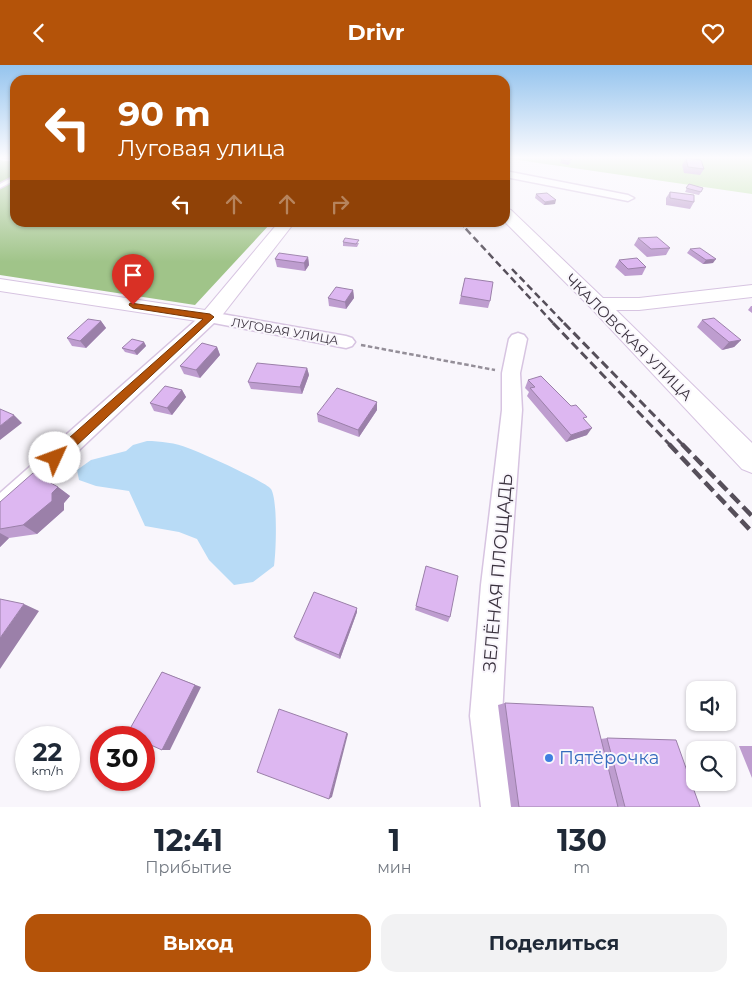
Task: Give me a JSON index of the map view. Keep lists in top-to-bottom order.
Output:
{
  "streets": {
    "street": ["ЛУГОВАЯ УЛИЦА", "ЧКАЛОВСКАЯ УЛИЦА", "ЗЕЛЁНАЯ ПЛОЩАДЬ"]
  },
  "crossings": [
    ["ЛУГОВАЯ УЛИЦА", "ЗЕЛЁНАЯ ПЛОЩАДЬ"]
  ],
  "places": ["Пятёрочка"],
  "page": {
    "header": "Drivr",
    "turn": ["90 m", "Луговая улица"],
    "speed": "22 km/h",
    "limit": "30",
    "eta": [
      "12:41",
      "Прибытие",
      "1",
      "мин",
      "130",
      "m"
    ],
    "buttons": ["Выход", "Поделиться"]
  }
}
